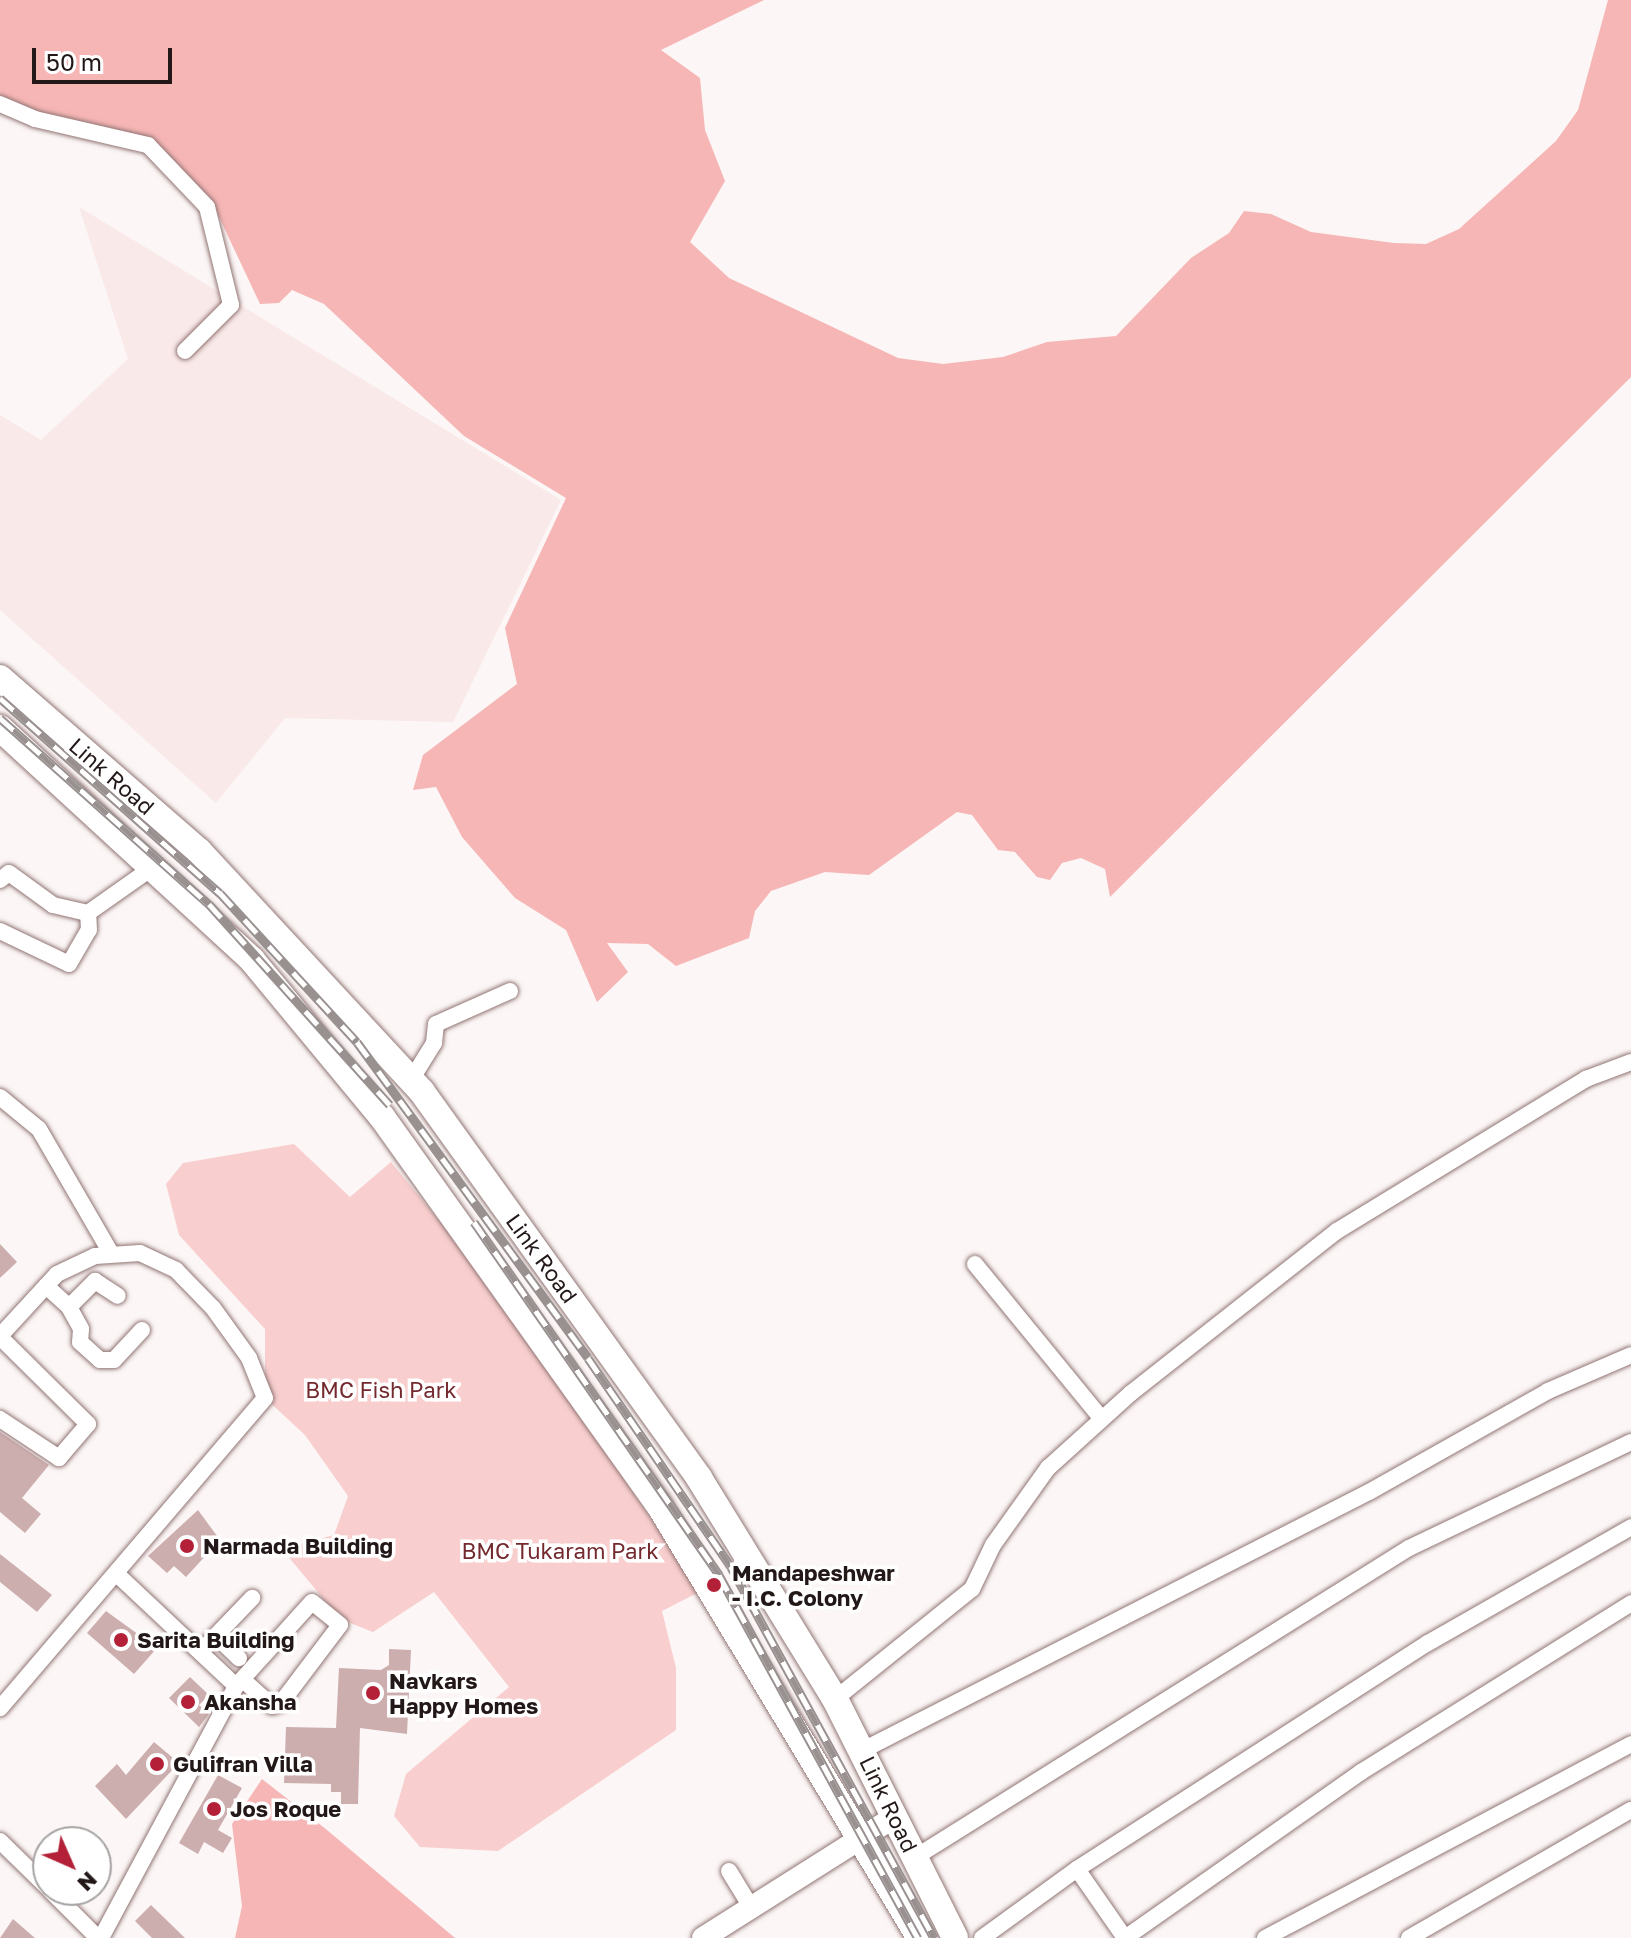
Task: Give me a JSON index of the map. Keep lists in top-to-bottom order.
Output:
{
  "streets": {
    "main road": ["Link Road"]
  },
  "parks": ["BMC Fish Park", "BMC Tukaram Park"],
  "places": [
    "Narmada Building",
    "Mandapeshwar - I.C. Colony",
    "Sarita Building",
    "Navkars Happy Homes",
    "Akansha",
    "Gulifran Villa",
    "Jos Roque"
  ],
  "scale_bar": "50 m",
  "north": "bottom right"
}
